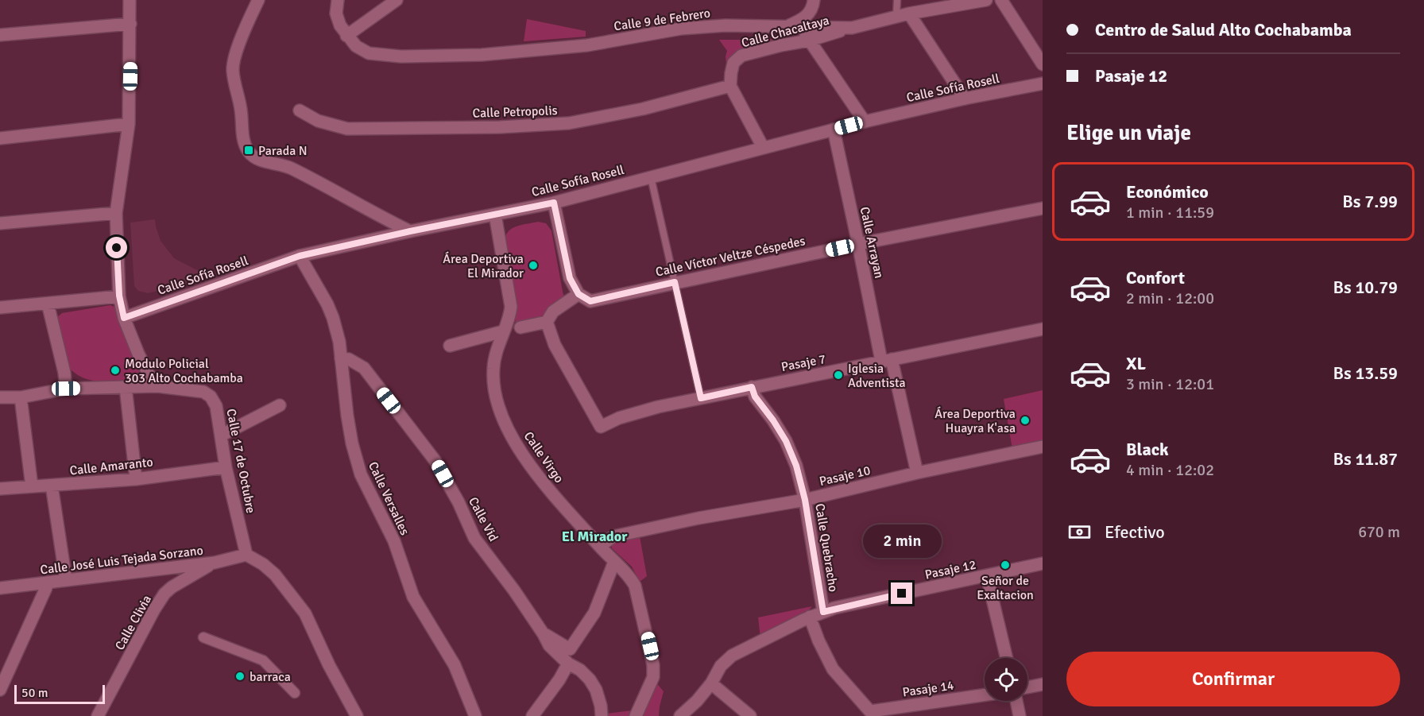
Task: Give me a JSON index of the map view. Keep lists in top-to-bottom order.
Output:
{
  "streets": {
    "street": [
      "Calle 9 de Febrero",
      "Calle Chacaltaya",
      "Calle Sofía Rosell",
      "Calle Petropolis",
      "Calle Arrayan",
      "Calle Víctor Veltze Céspedes",
      "Pasaje 7",
      "Calle Virgo",
      "Calle 17 de Octubre",
      "Calle Amaranto",
      "Pasaje 10",
      "Calle Versalles",
      "Calle Vid",
      "Calle Quebracho",
      "Calle José Luis Tejada Sorzano",
      "Pasaje 12",
      "Calle Clivia",
      "Pasaje 14"
    ]
  },
  "crossings": [
    ["Calle 9 de Febrero", "Calle Chacaltaya"],
    ["Calle Chacaltaya", "Calle Petropolis"],
    ["Calle Sofía Rosell", "Calle Arrayan"],
    ["Calle Sofía Rosell", "Calle Virgo"],
    ["Calle Sofía Rosell", "Calle Versalles"],
    ["Calle Arrayan", "Calle Víctor Veltze Céspedes"],
    ["Calle Arrayan", "Pasaje 7"],
    ["Calle Arrayan", "Pasaje 10"],
    ["Pasaje 7", "Calle Quebracho"],
    ["Calle Virgo", "Pasaje 10"],
    ["Calle Virgo", "Calle Vid"],
    ["Calle 17 de Octubre", "Calle Amaranto"],
    ["Calle 17 de Octubre", "Calle José Luis Tejada Sorzano"],
    ["Pasaje 10", "Calle Quebracho"],
    ["Calle Versalles", "Calle Vid"],
    ["Calle Quebracho", "Pasaje 12"],
    ["Calle José Luis Tejada Sorzano", "Calle Clivia"]
  ],
  "districts": ["El Mirador"],
  "places": {
    "transit": ["Parada N"],
    "other": [
      "Área Deportiva El Mirador",
      "Modulo Policial 303 Alto Cochabamba",
      "Iglesia Adventista",
      "Área Deportiva Huayra K'asa",
      "Señor de Exaltacion",
      "barraca"
    ]
  },
  "scale_bar": "50 m",
  "page": {
    "banner": ["Centro de Salud Alto Cochabamba", "Pasaje 12"],
    "heading": "Elige un viaje",
    "list": [
      {
        "name": "Económico",
        "note": "1 min · 11:59",
        "value": "Bs 7.99"
      },
      {
        "name": "Confort",
        "note": "2 min · 12:00",
        "value": "Bs 10.79"
      },
      {
        "name": "XL",
        "note": "3 min · 12:01",
        "value": "Bs 13.59"
      },
      {
        "name": "Black",
        "note": "4 min · 12:02",
        "value": "Bs 11.87"
      }
    ],
    "pay": ["Efectivo", "670 m"],
    "bubble": "2 min",
    "buttons": "Confirmar",
    "scale": "50 m"
  }
}
